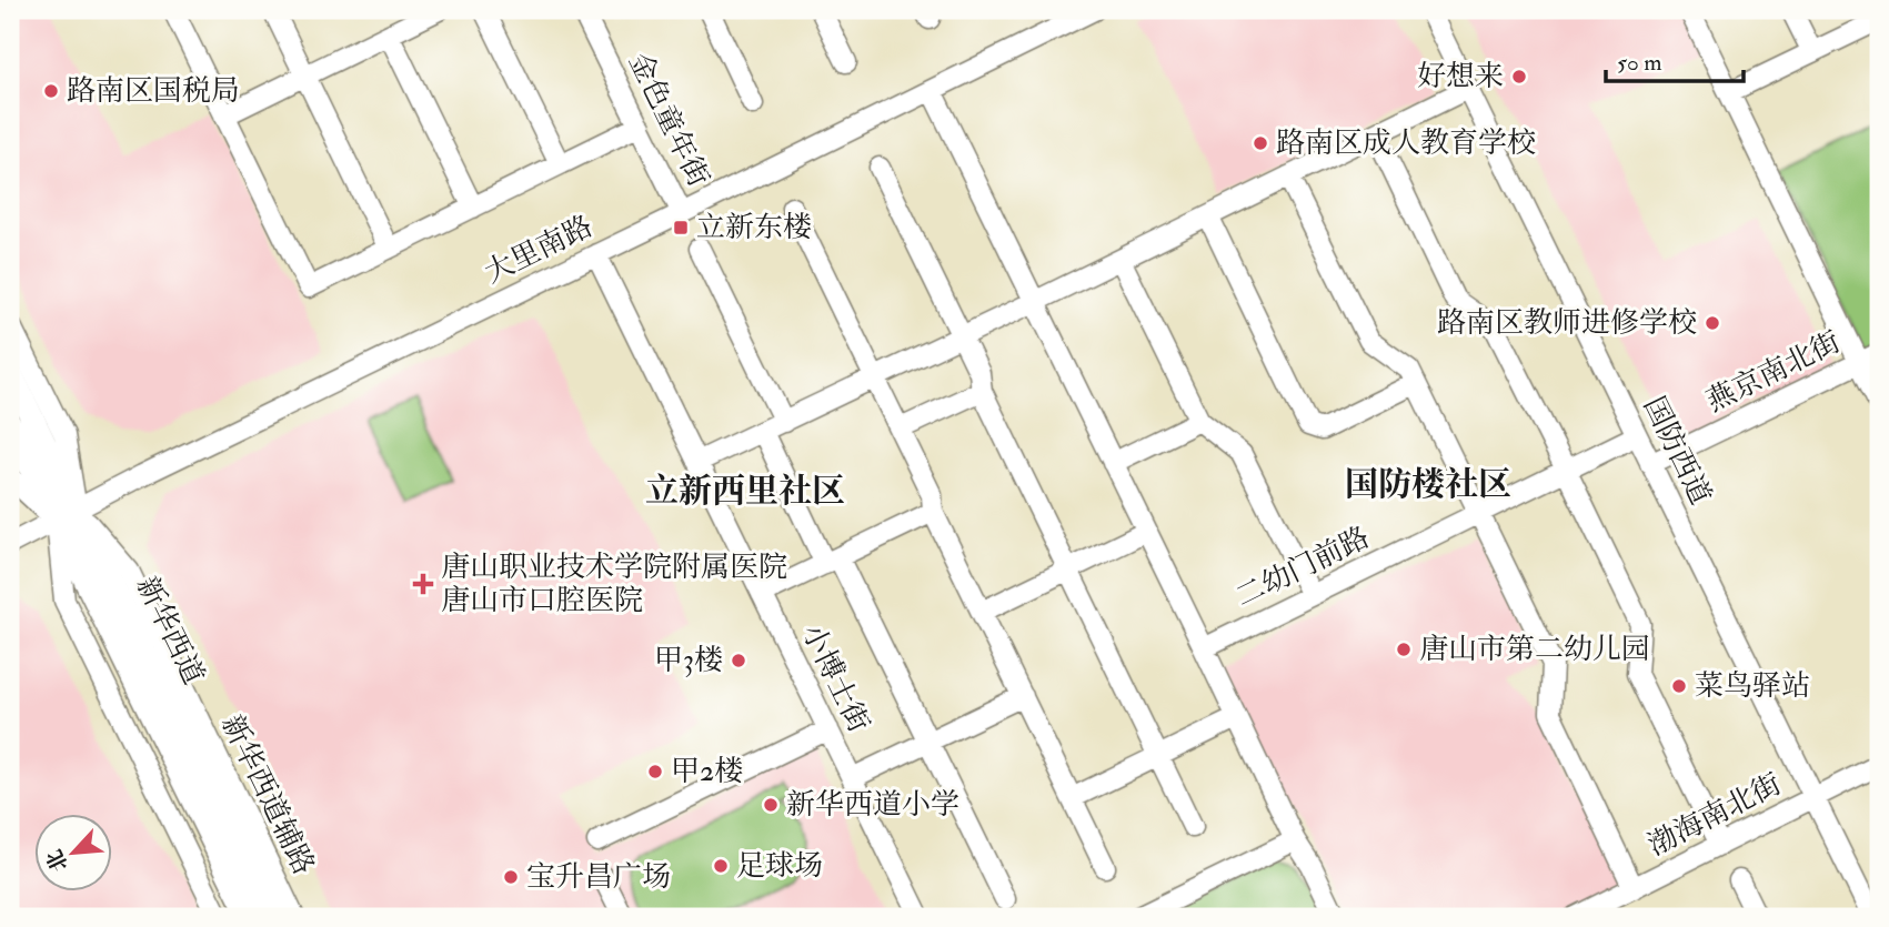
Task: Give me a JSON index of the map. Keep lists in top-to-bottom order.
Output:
{
  "streets": {
    "main road": ["新华西道"],
    "street": [
      "金色童年街",
      "大里南路",
      "燕京南北街",
      "国防西道",
      "二幼门前路",
      "小博士街",
      "新华西道辅路",
      "渤海南北街"
    ]
  },
  "crossings": [
    ["金色童年街", "大里南路"],
    ["大里南路", "新华西道"],
    ["大里南路", "小博士街"],
    ["大里南路", "新华西道辅路"],
    ["燕京南北街", "国防西道"],
    ["国防西道", "二幼门前路"],
    ["国防西道", "渤海南北街"],
    ["新华西道", "新华西道辅路"]
  ],
  "districts": ["国防楼社区", "立新西里社区"],
  "places": {
    "other": [
      "好想来",
      "路南区国税局",
      "路南区成人教育学校",
      "路南区教师进修学校",
      "唐山市第二幼儿园",
      "甲3楼",
      "菜鸟驿站",
      "甲2楼",
      "新华西道小学",
      "足球场",
      "宝升昌广场"
    ],
    "transit": ["立新东楼"],
    "health": ["唐山职业技术学院附属医院 唐山市口腔医院"]
  },
  "scale_bar": "50 m",
  "north": "bottom left"
}
